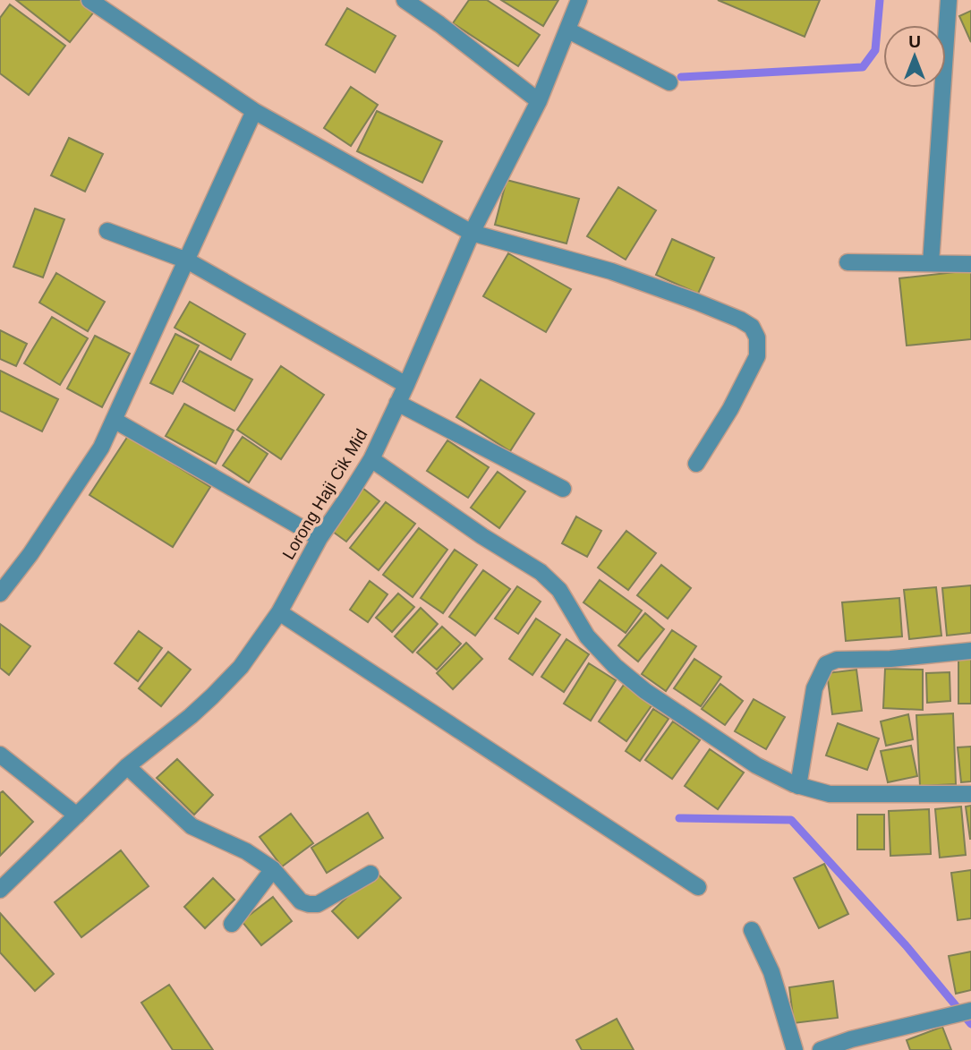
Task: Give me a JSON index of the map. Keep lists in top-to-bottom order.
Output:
{
  "streets": {
    "street": ["Lorong Haji Cik Mid"]
  },
  "north": "top"
}
